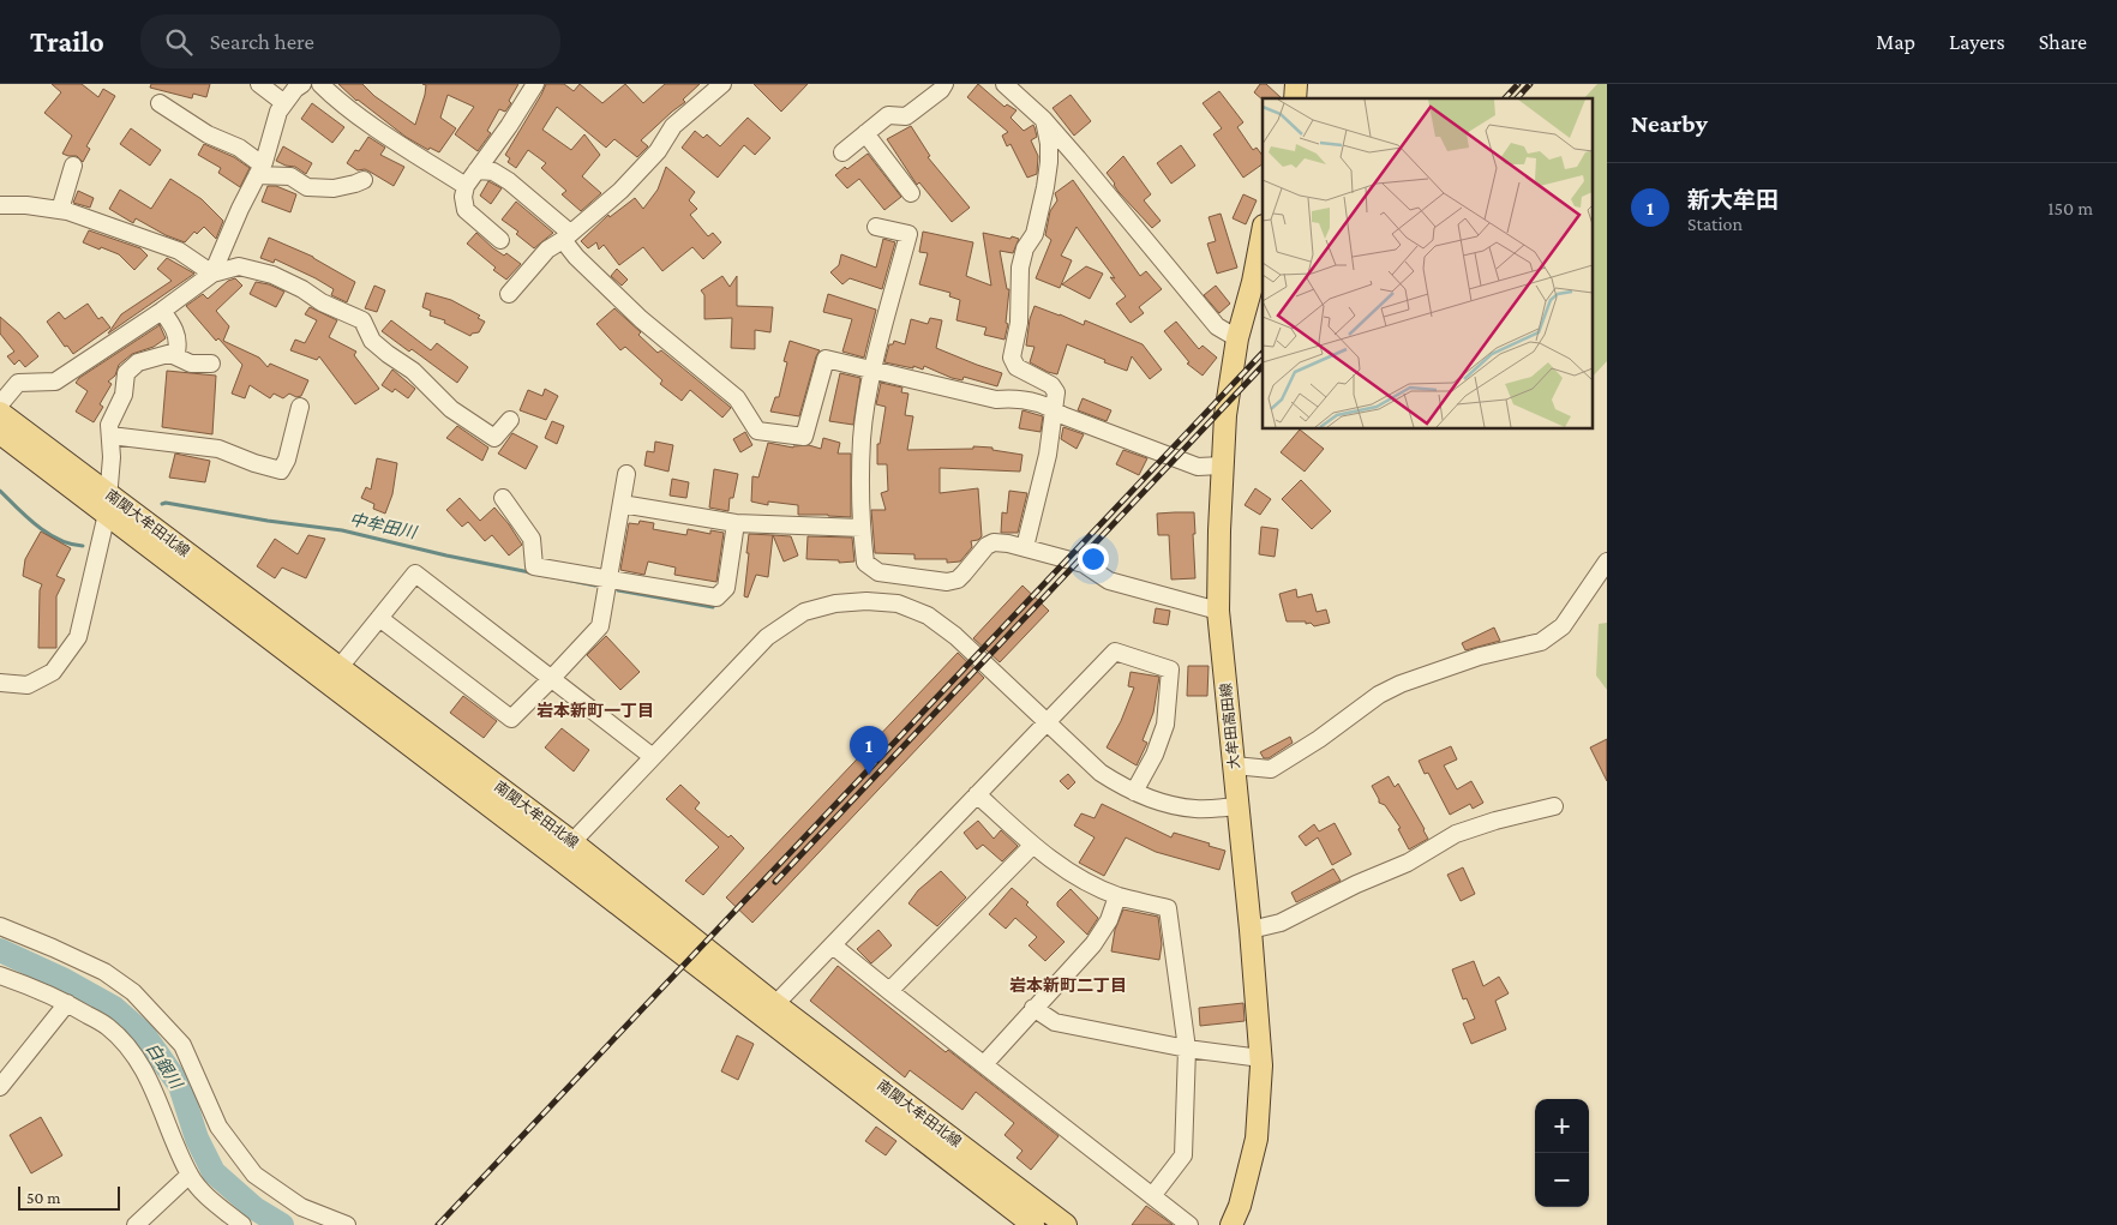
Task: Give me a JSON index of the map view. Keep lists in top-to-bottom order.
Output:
{
  "streets": {
    "main road": ["南関大牟田北線", "大牟田高田線"]
  },
  "districts": ["岩本新町一丁目", "岩本新町二丁目"],
  "water": ["中牟田川", "白銀川"],
  "scale_bar": "50 m",
  "page": {
    "header": "Trailo",
    "search": "Search here",
    "nav": ["Map", "Layers", "Share"],
    "heading": "Nearby",
    "list": [
      {
        "mark": "1",
        "name": "新大牟田",
        "note": "Station",
        "value": "150 m"
      }
    ],
    "pins": "1",
    "map_buttons": ["+", "−"],
    "scale": "50 m"
  }
}
